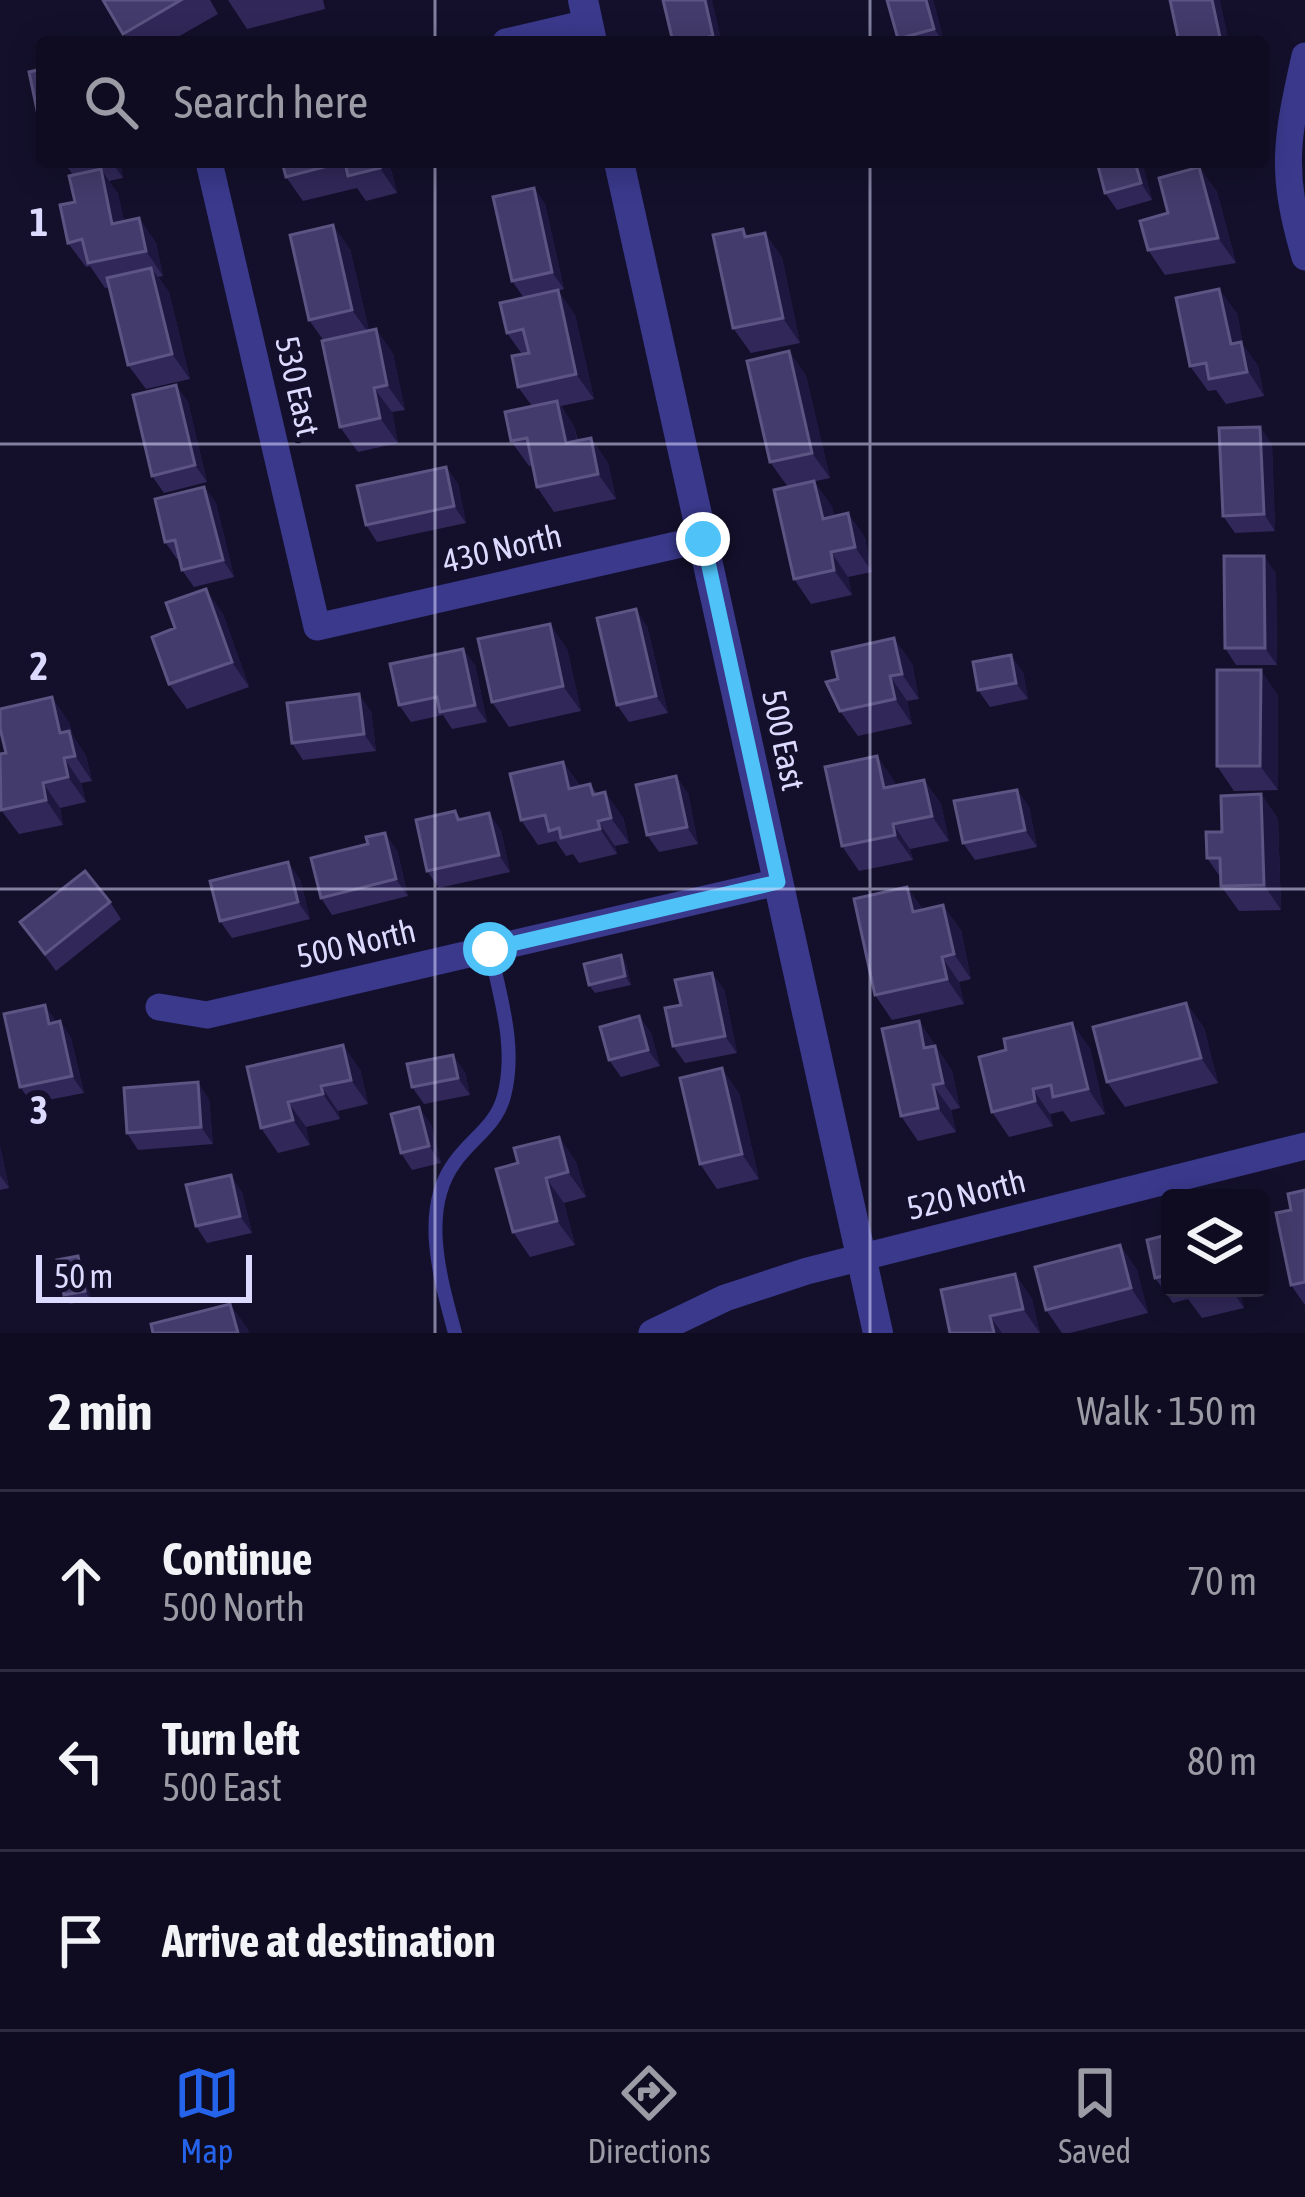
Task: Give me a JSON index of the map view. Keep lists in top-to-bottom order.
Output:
{
  "streets": {
    "street": [
      "530 East",
      "430 North",
      "500 East",
      "500 North",
      "520 North"
    ]
  },
  "crossings": [
    ["530 East", "430 North"],
    ["430 North", "500 East"],
    ["500 East", "500 North"],
    ["500 East", "520 North"]
  ],
  "scale_bar": "50 m",
  "page": {
    "search": "Search here",
    "scale": "50 m",
    "heading": ["2 min", "Walk · 150 m"],
    "list": [
      ["Continue", "500 North", "70 m"],
      ["Turn left", "500 East", "80 m"],
      "Arrive at destination"
    ],
    "nav": ["Map", "Directions", "Saved"]
  },
  "grid": {
    "rows": ["1", "2", "3"]
  }
}
